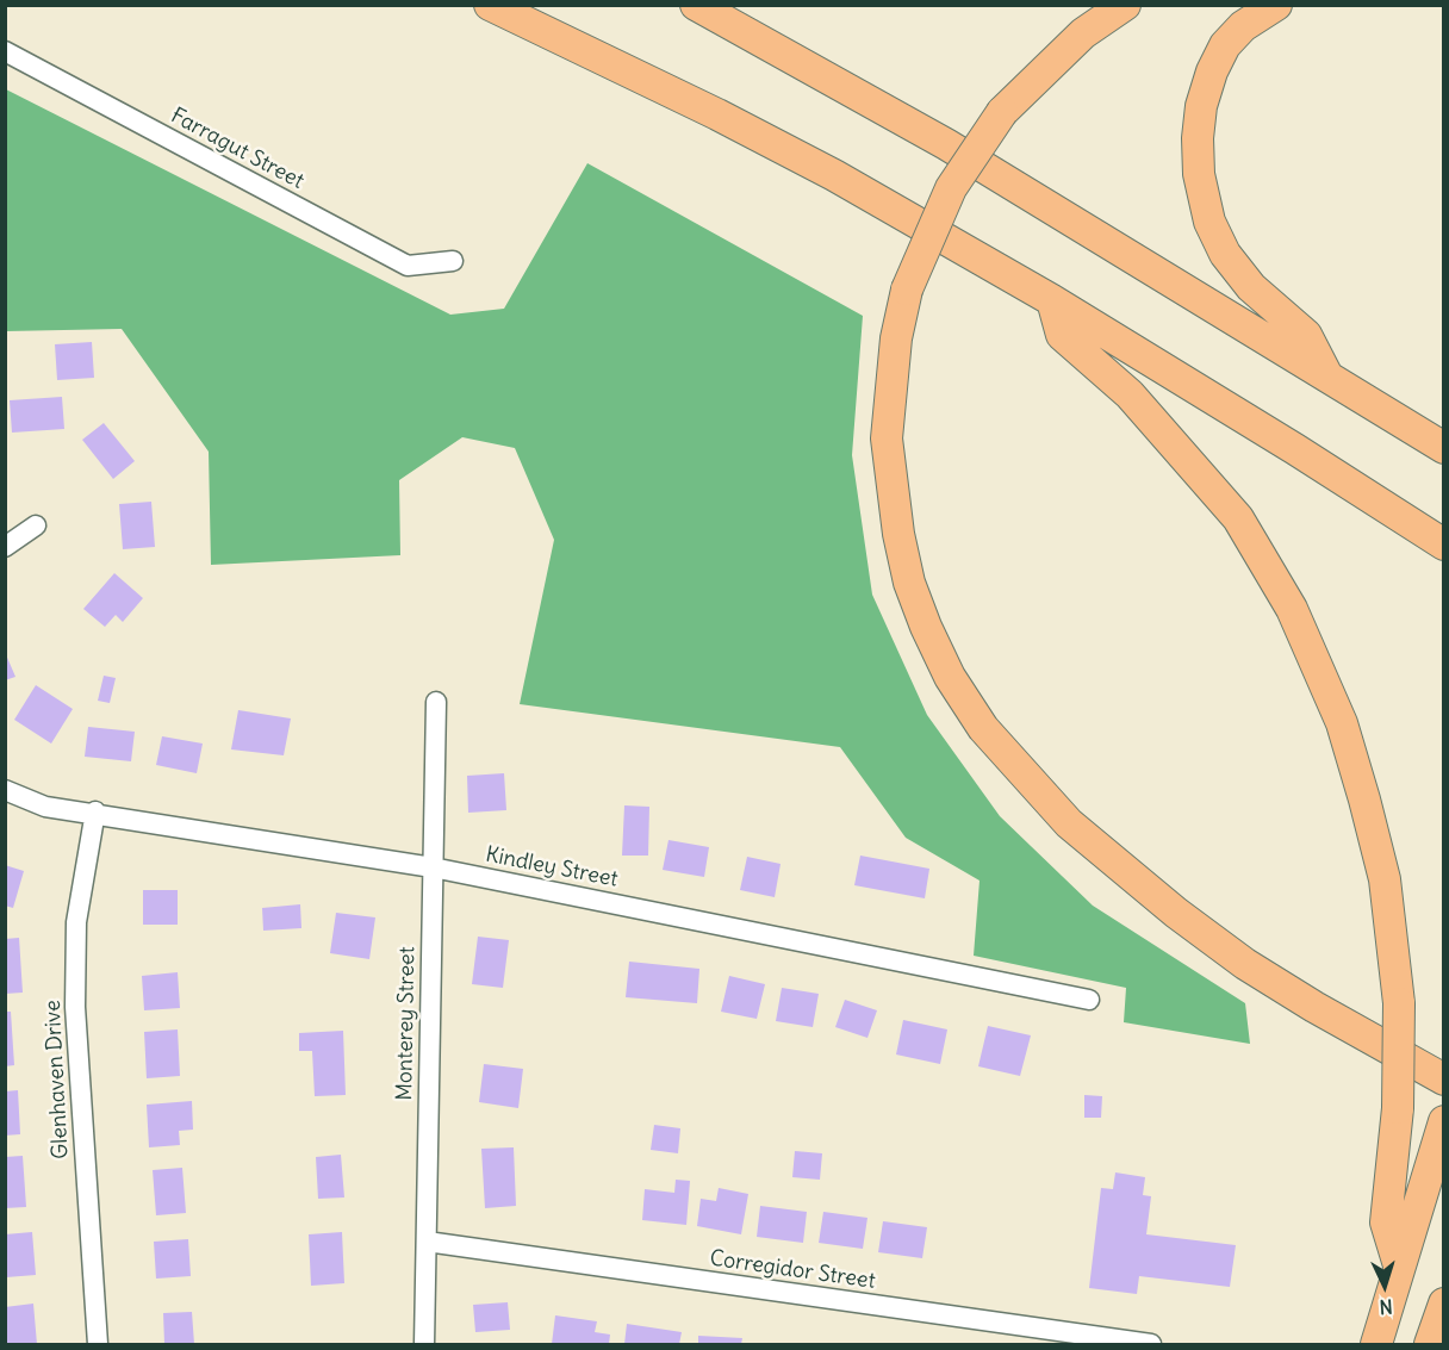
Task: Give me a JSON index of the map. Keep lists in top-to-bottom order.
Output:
{
  "streets": {
    "street": [
      "Farragut Street",
      "Kindley Street",
      "Monterey Street",
      "Glenhaven Drive",
      "Corregidor Street"
    ]
  },
  "crossings": [
    ["Kindley Street", "Monterey Street"],
    ["Kindley Street", "Glenhaven Drive"],
    ["Monterey Street", "Corregidor Street"]
  ],
  "north": "bottom"
}
